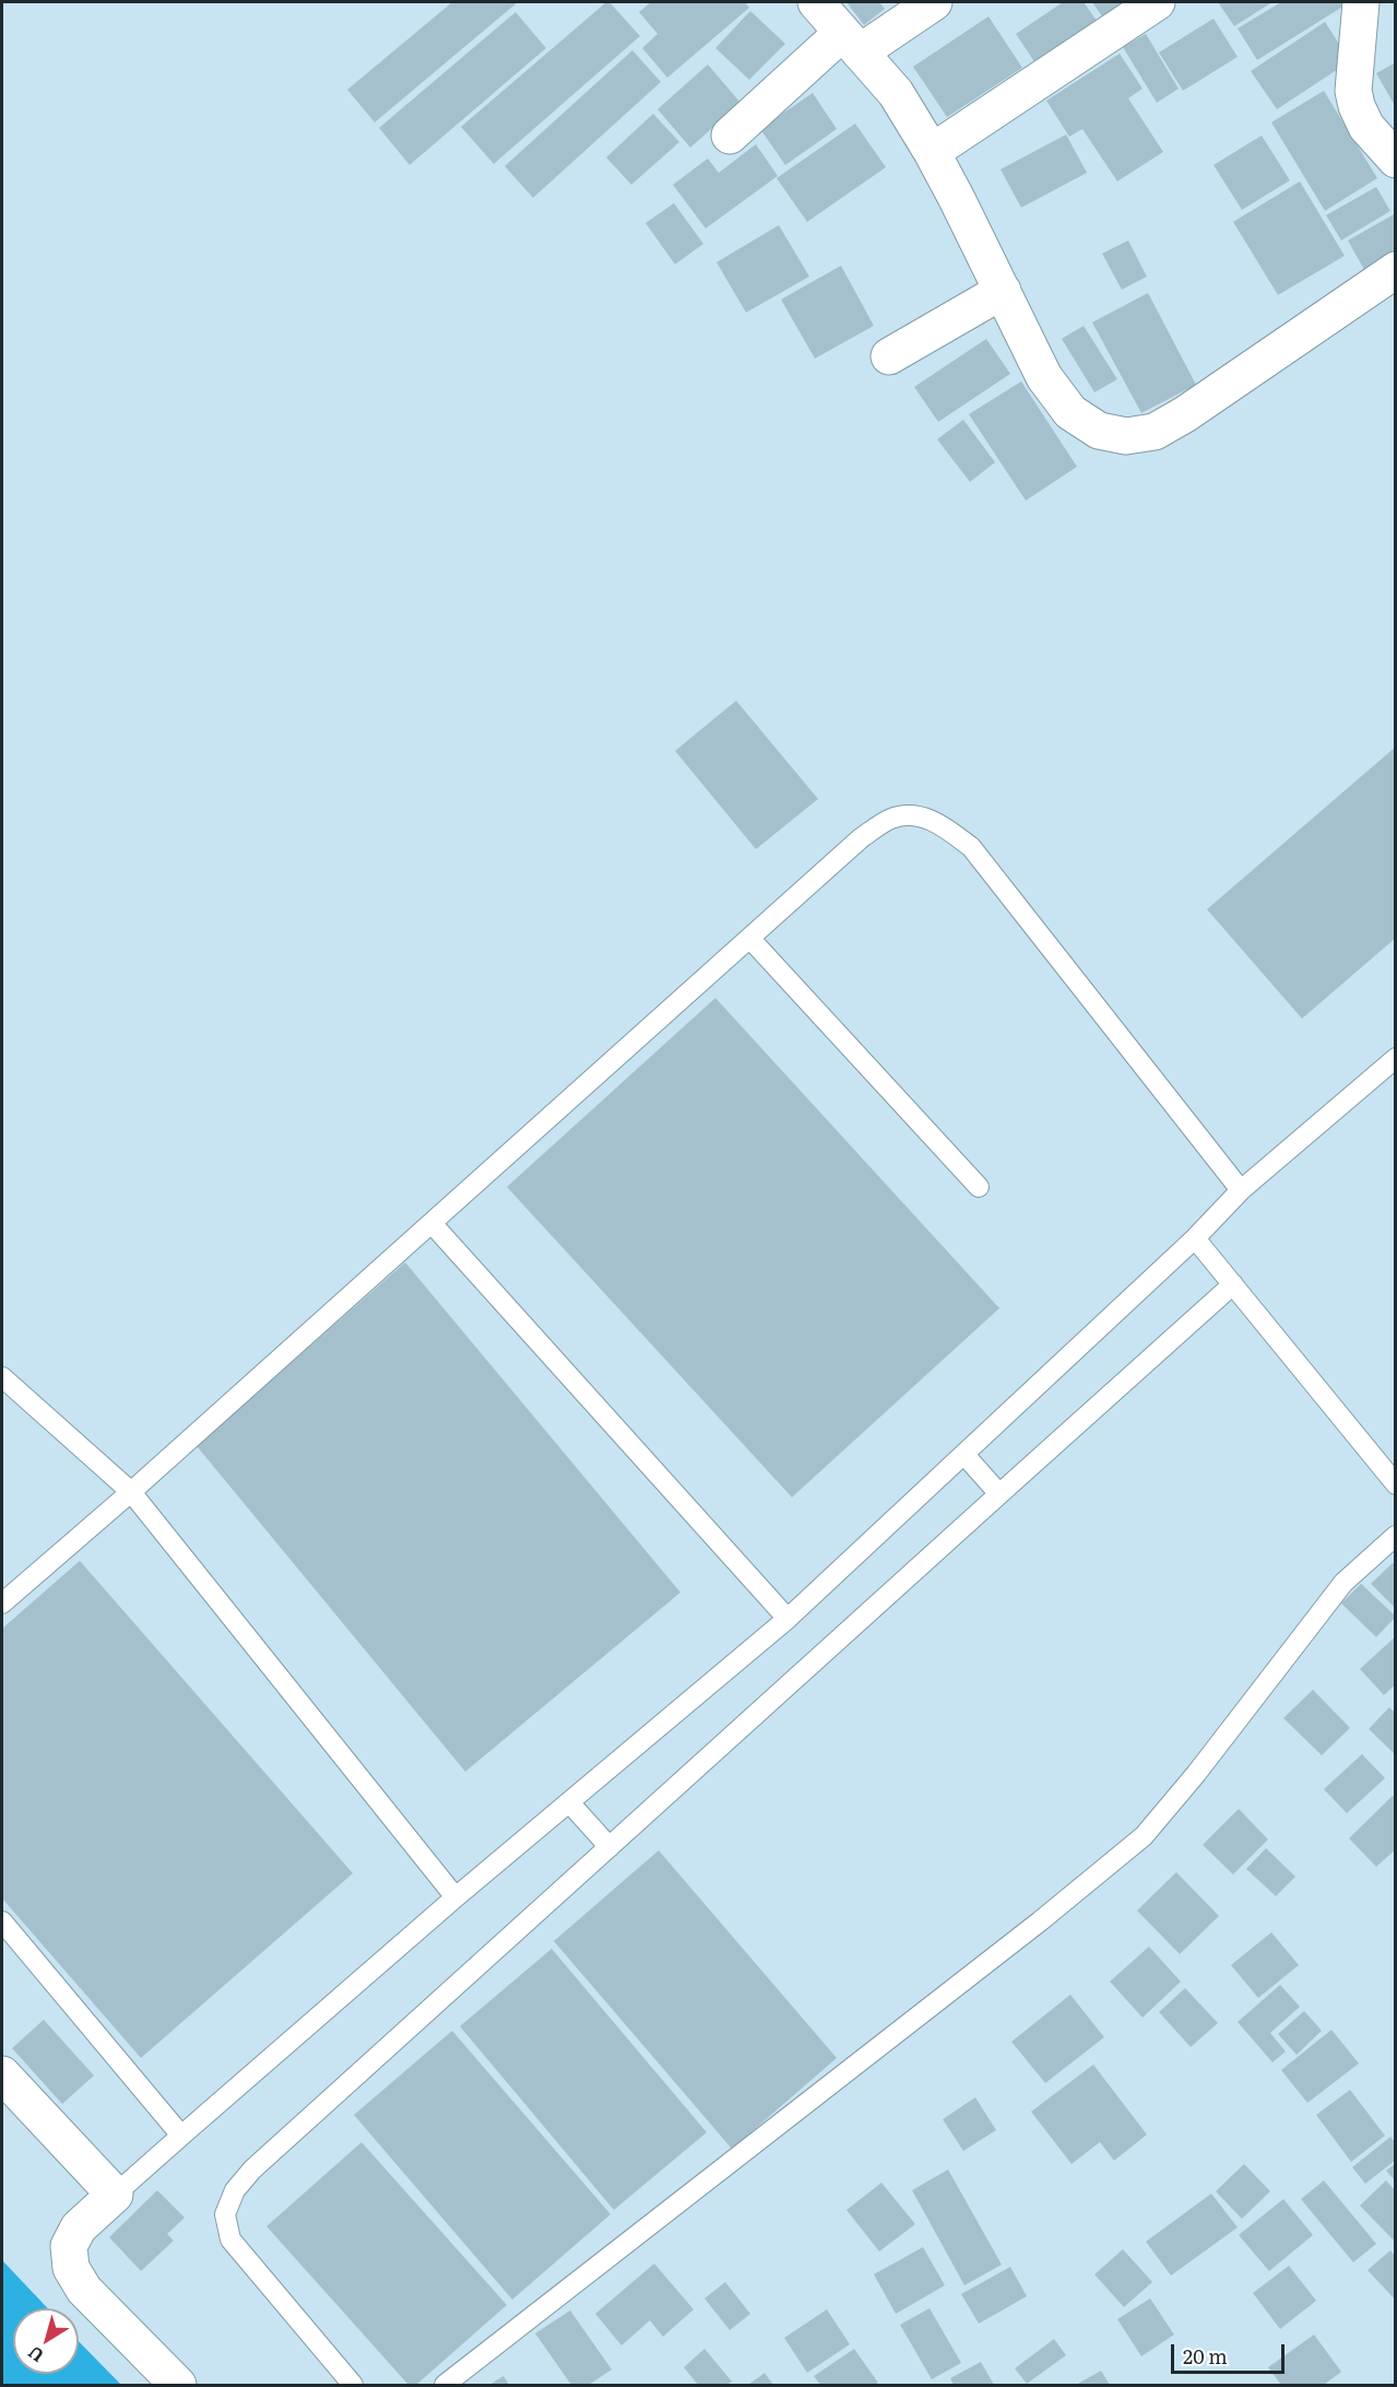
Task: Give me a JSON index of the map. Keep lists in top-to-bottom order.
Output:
{
  "scale_bar": "20 m",
  "north": "bottom left"
}
